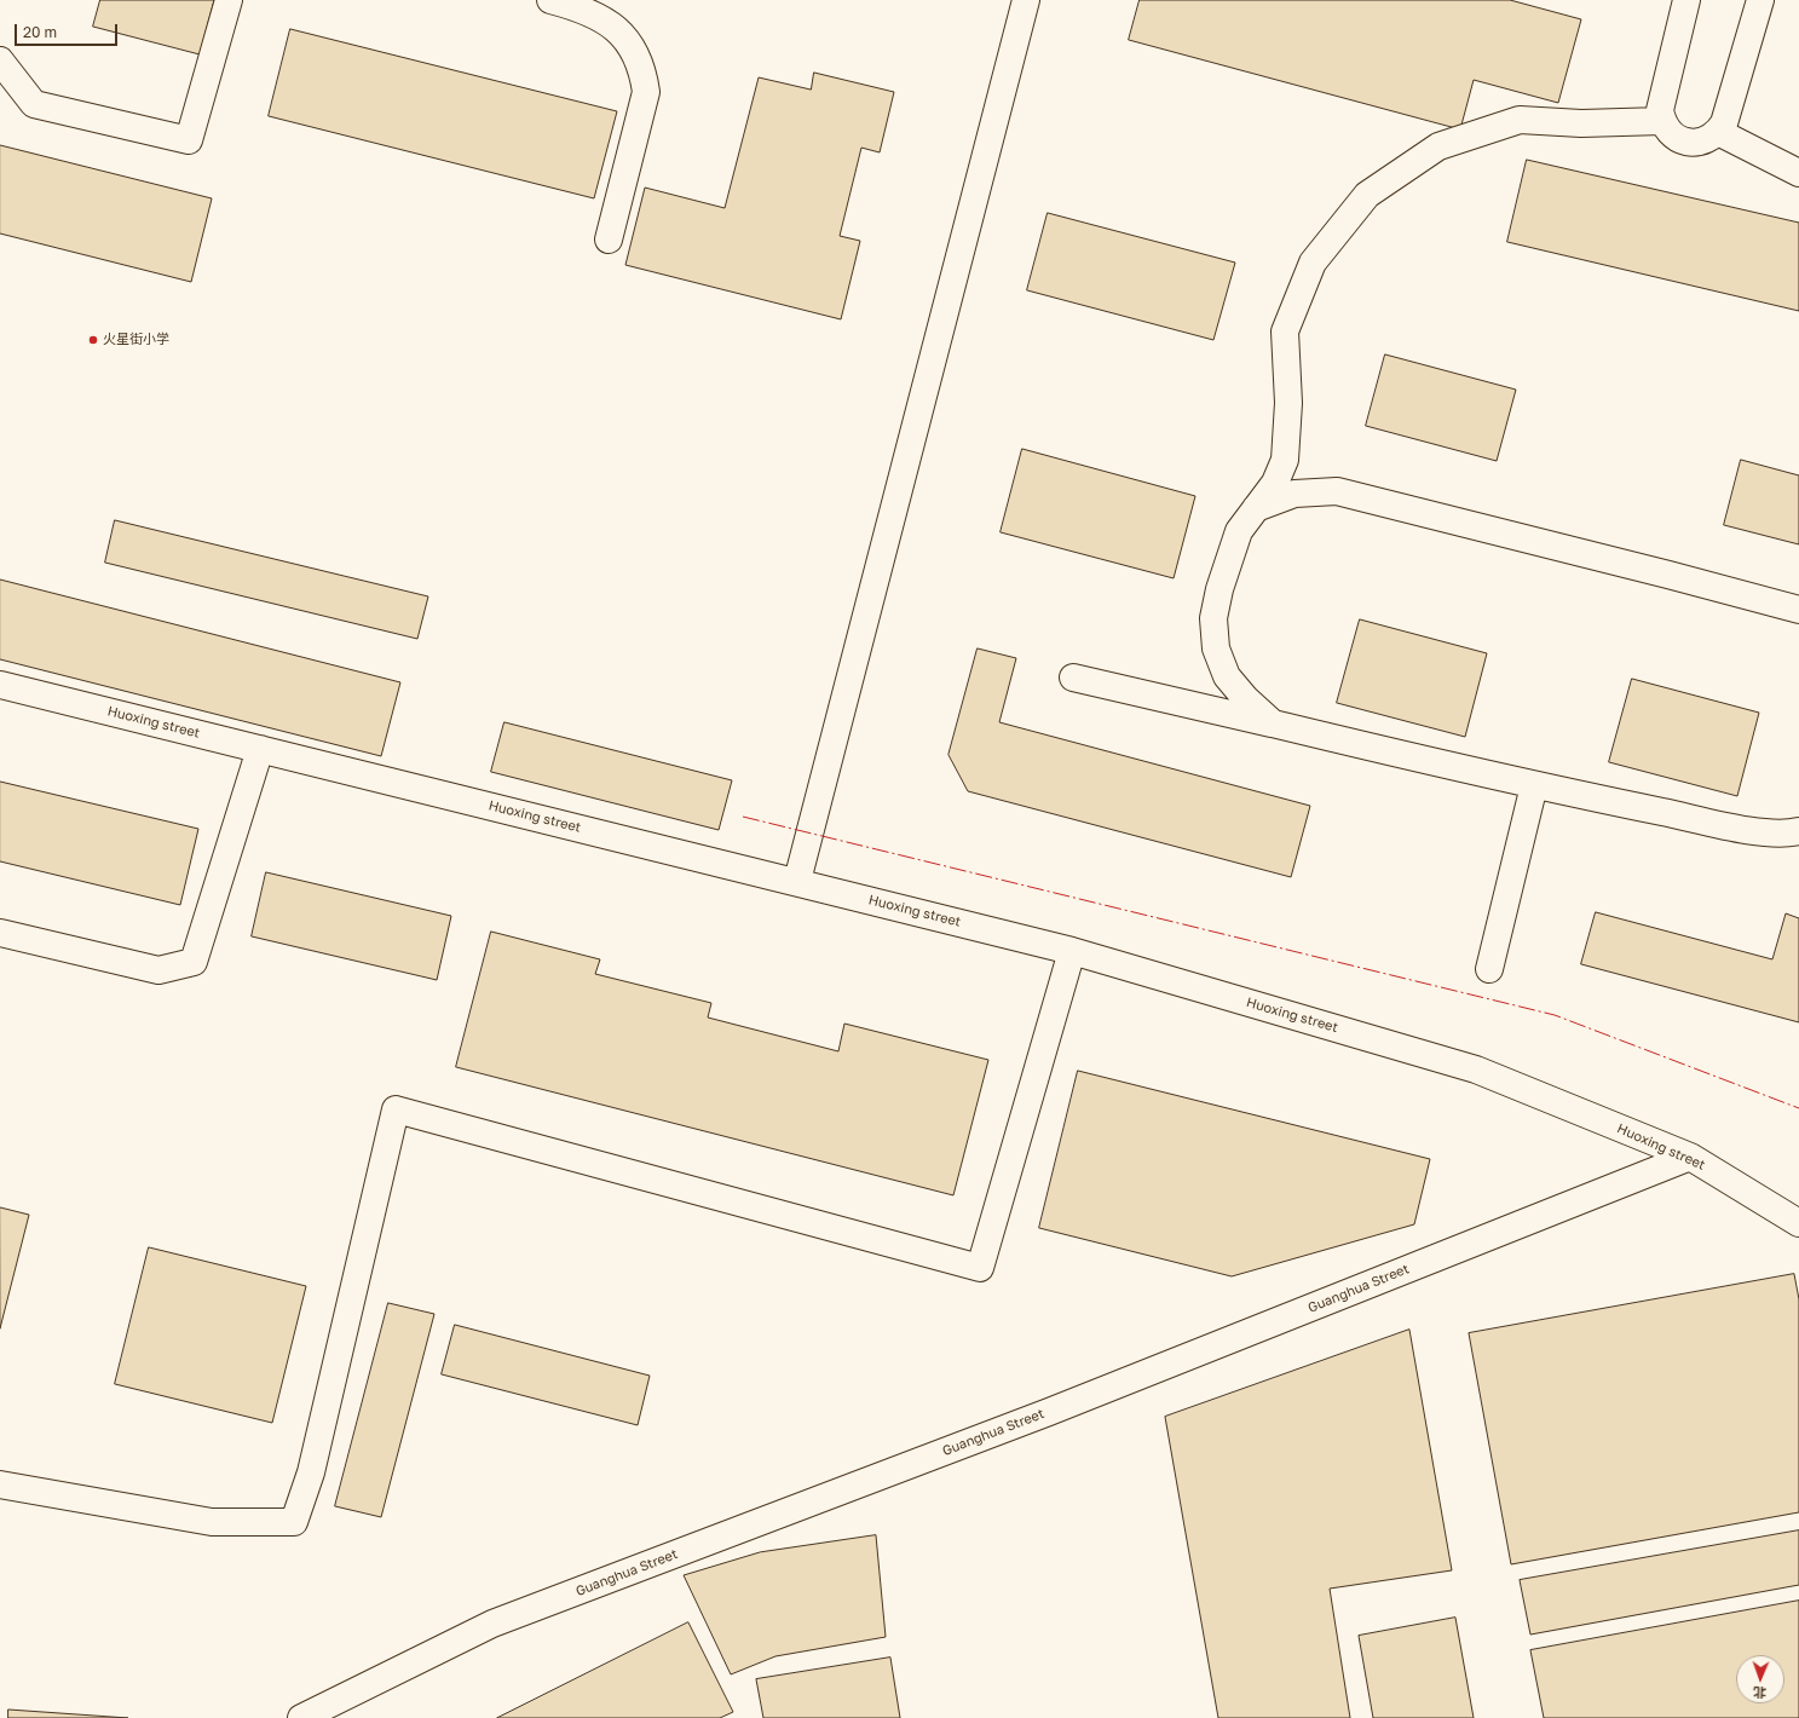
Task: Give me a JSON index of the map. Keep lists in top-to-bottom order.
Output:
{
  "streets": {
    "street": ["Huoxing street", "Guanghua Street"]
  },
  "crossings": [
    ["Huoxing street", "Guanghua Street"]
  ],
  "places": ["火星街小学"],
  "scale_bar": "20 m",
  "north": "bottom"
}
